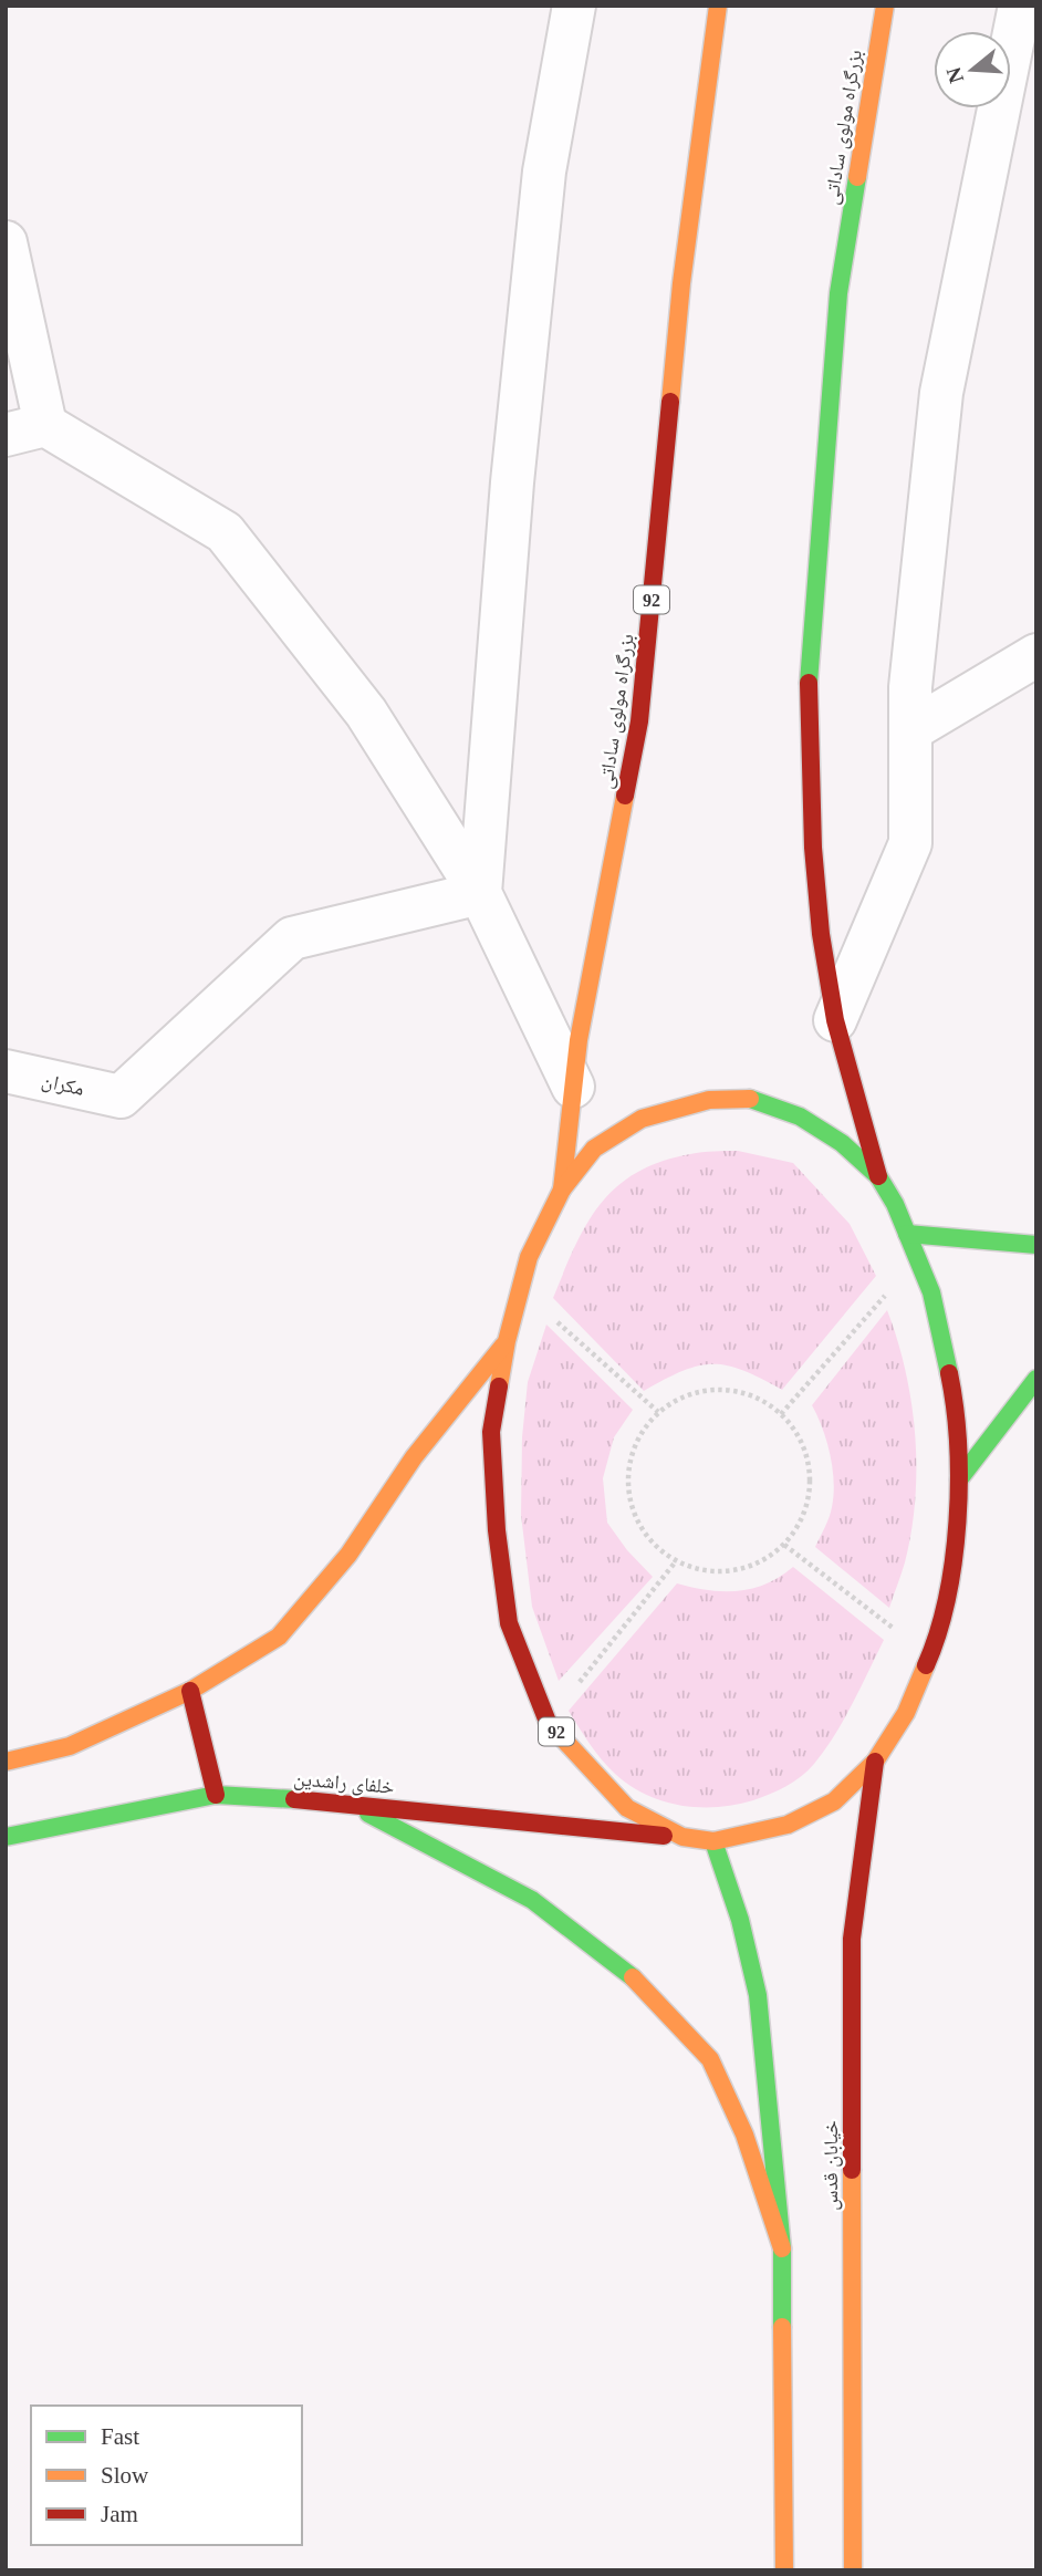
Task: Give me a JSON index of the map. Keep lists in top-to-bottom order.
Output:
{
  "streets": {
    "main road": [
      "بزرگراه مولوی ساداتی",
      "92",
      "خلفای راشدین",
      "خیابان قدس"
    ],
    "street": ["مکران"]
  },
  "crossings": [
    ["بزرگراه مولوی ساداتی", "92"],
    ["92", "خلفای راشدین"],
    ["92", "خیابان قدس"]
  ],
  "legend": ["Fast", "Slow", "Jam"],
  "north": "left"
}
